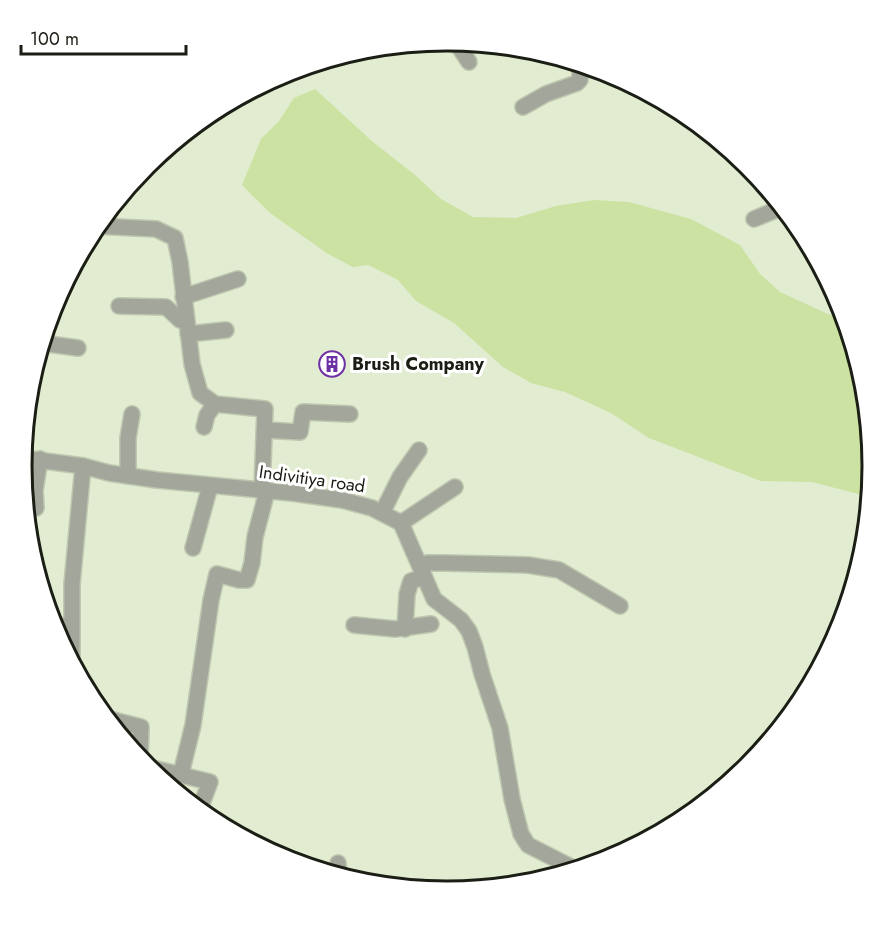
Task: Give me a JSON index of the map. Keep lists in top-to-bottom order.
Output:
{
  "streets": {
    "street": ["Indivitiya road"]
  },
  "places": {
    "building": ["Brush Company"]
  },
  "scale_bar": "100 m"
}
